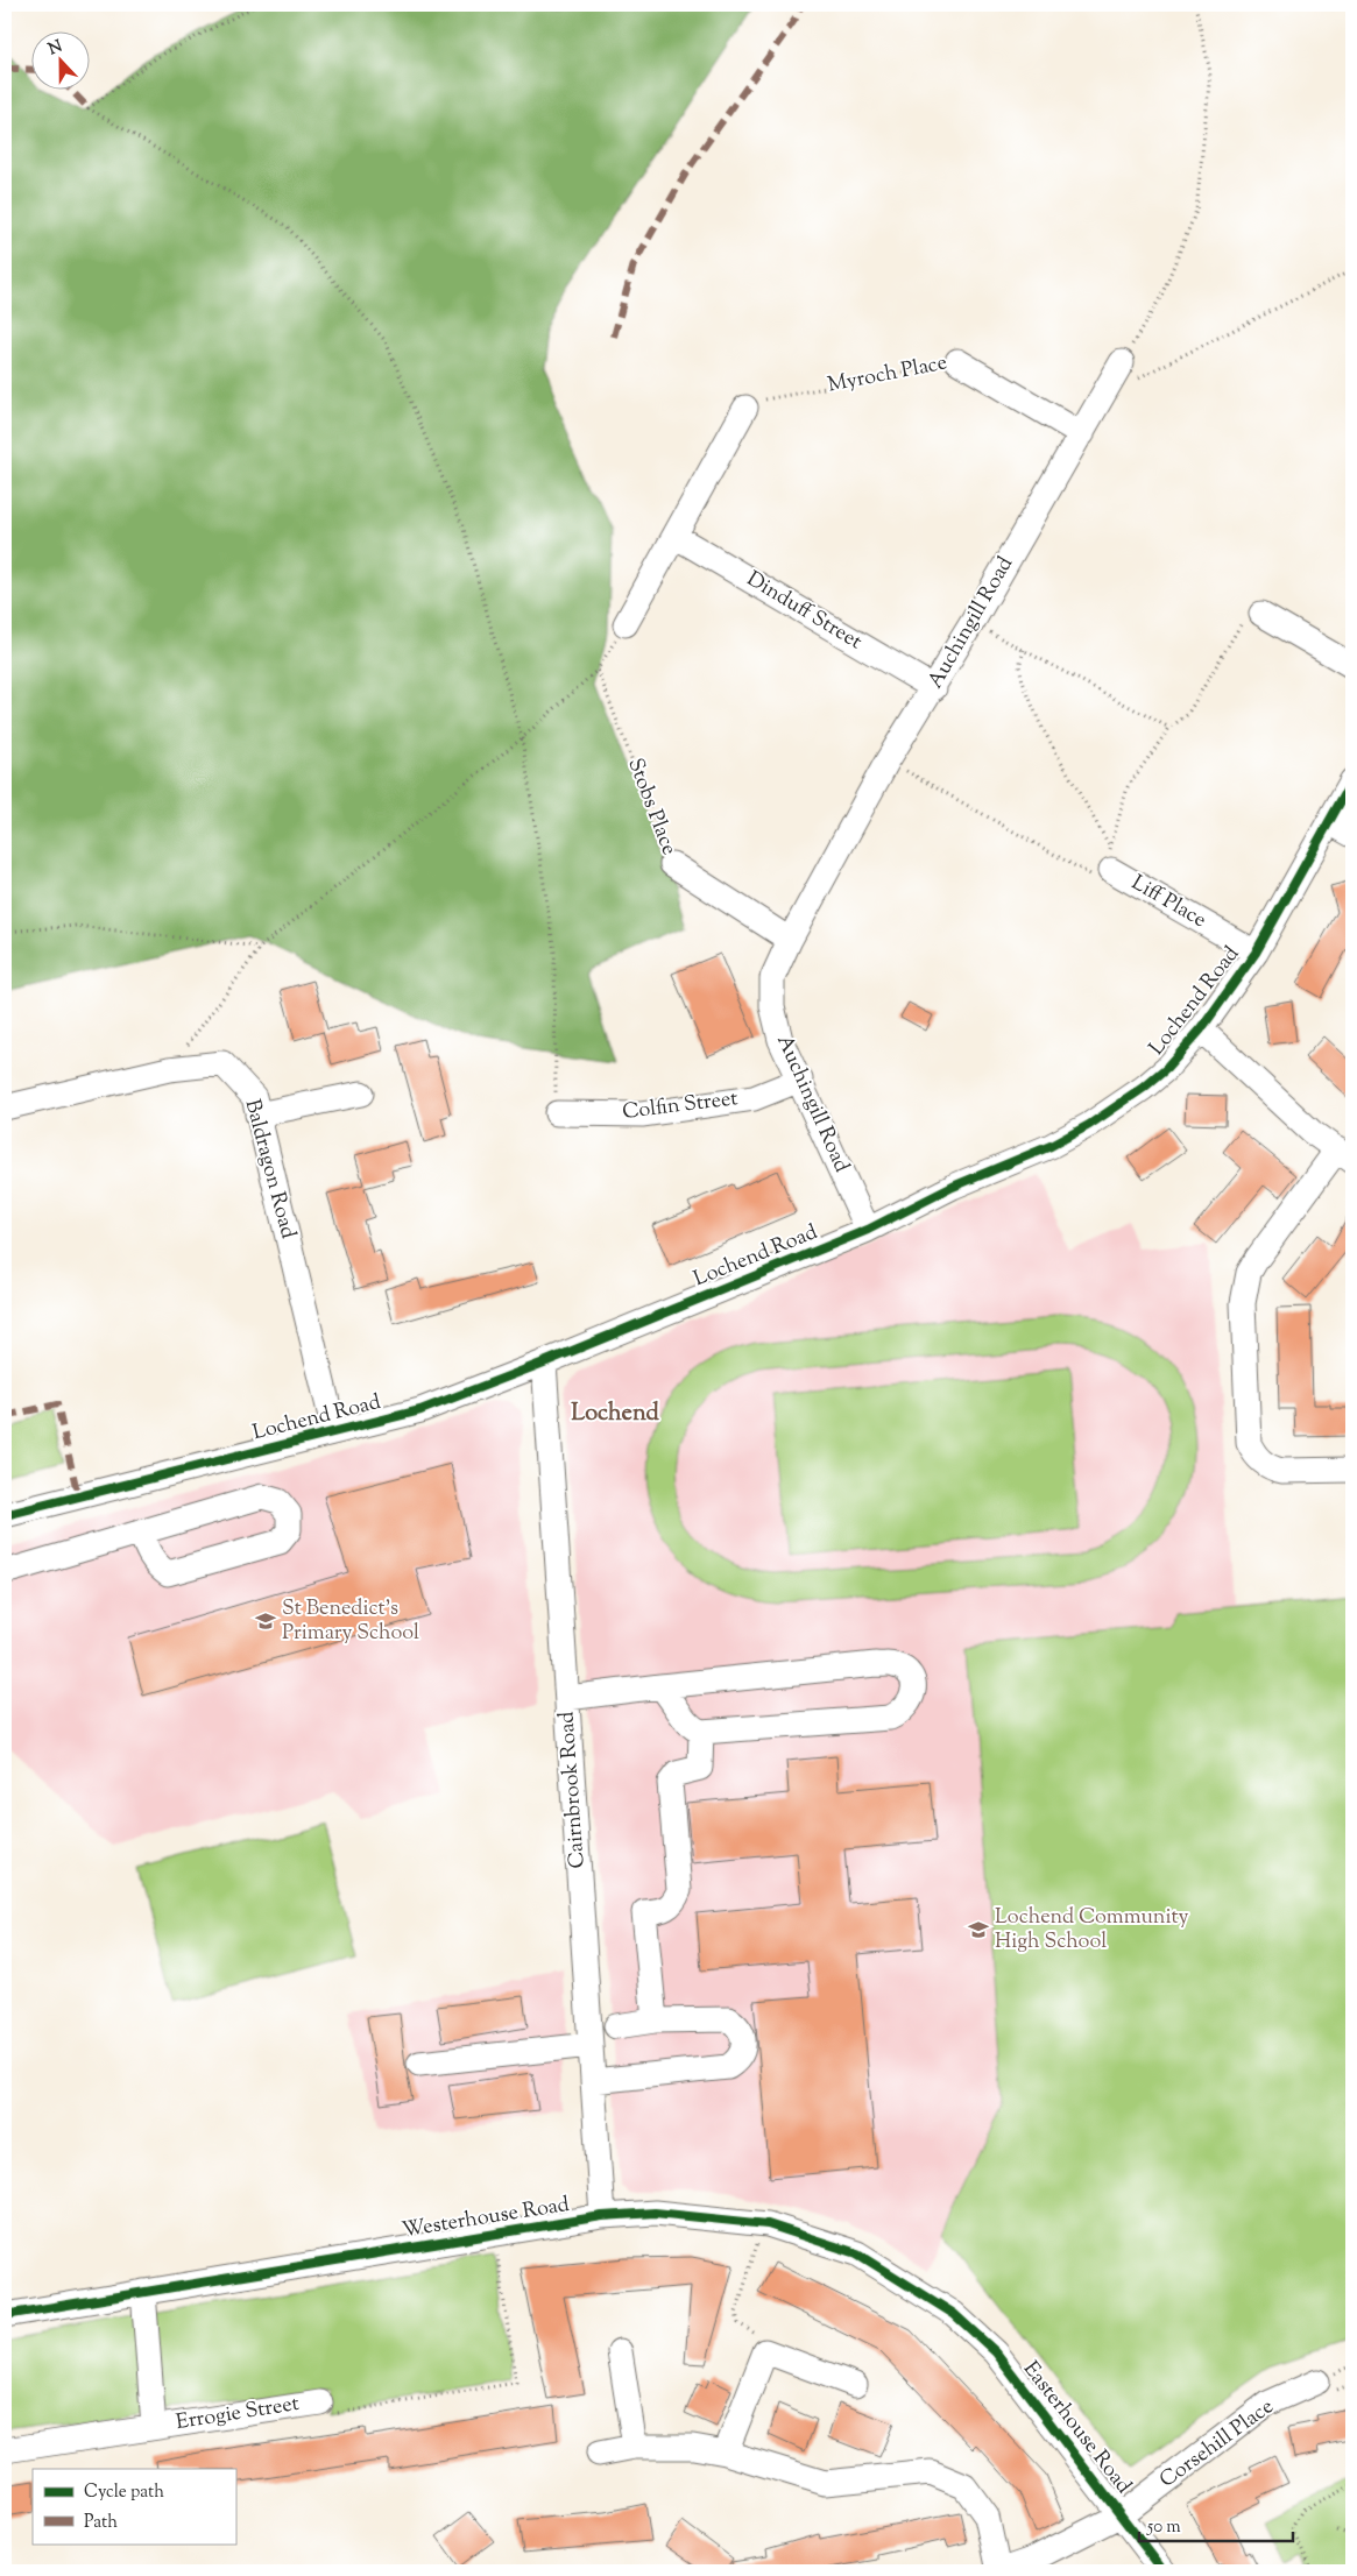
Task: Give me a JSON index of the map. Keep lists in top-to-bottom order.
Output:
{
  "streets": {
    "street": [
      "Myroch Place",
      "Dinduff Street",
      "Auchingill Road",
      "Stobs Place",
      "Liff Place",
      "Lochend Road",
      "Colfin Street",
      "Baldragon Road",
      "Cairnbrook Road",
      "Westerhouse Road",
      "Errogie Street",
      "Easterhouse Road",
      "Corsehill Place"
    ]
  },
  "crossings": [
    ["Myroch Place", "Auchingill Road"],
    ["Dinduff Street", "Auchingill Road"],
    ["Auchingill Road", "Stobs Place"],
    ["Auchingill Road", "Lochend Road"],
    ["Auchingill Road", "Colfin Street"],
    ["Liff Place", "Lochend Road"],
    ["Lochend Road", "Baldragon Road"],
    ["Lochend Road", "Cairnbrook Road"],
    ["Cairnbrook Road", "Westerhouse Road"],
    ["Westerhouse Road", "Errogie Street"],
    ["Westerhouse Road", "Easterhouse Road"],
    ["Easterhouse Road", "Corsehill Place"]
  ],
  "districts": ["Lochend"],
  "places": {
    "school or university": ["St Benedict's Primary School", "Lochend Community High School"]
  },
  "legend": ["Cycle path", "Path"],
  "scale_bar": "50 m",
  "north": "top"
}
